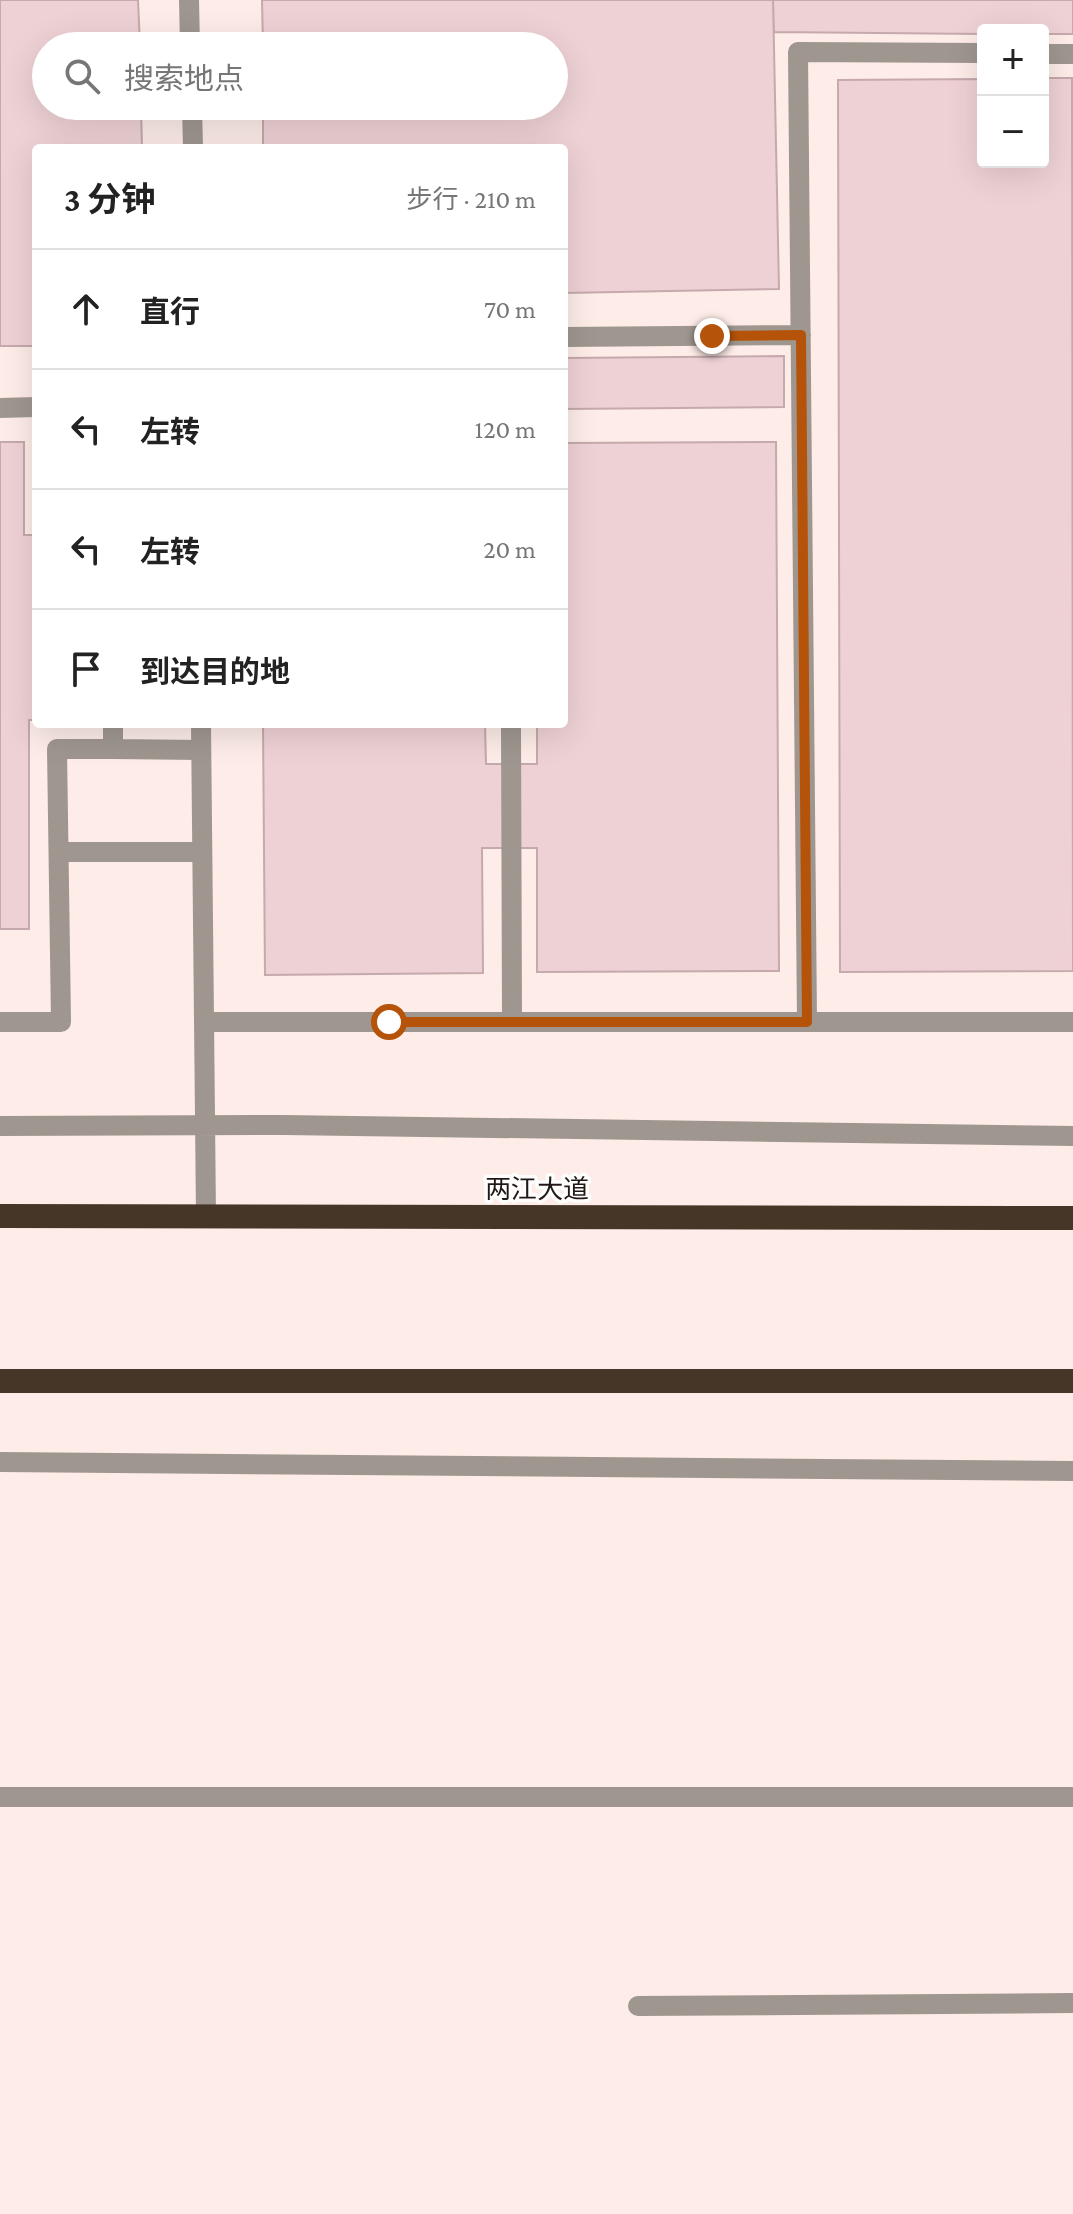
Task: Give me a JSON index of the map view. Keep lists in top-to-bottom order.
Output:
{
  "streets": {
    "highway": ["两江大道"]
  },
  "page": {
    "map_buttons": ["+", "−"],
    "search": "搜索地点",
    "heading": ["3 分钟", "步行 · 210 m"],
    "list": [
      ["直行", "70 m"],
      ["左转", "120 m"],
      ["左转", "20 m"],
      "到达目的地"
    ]
  }
}
